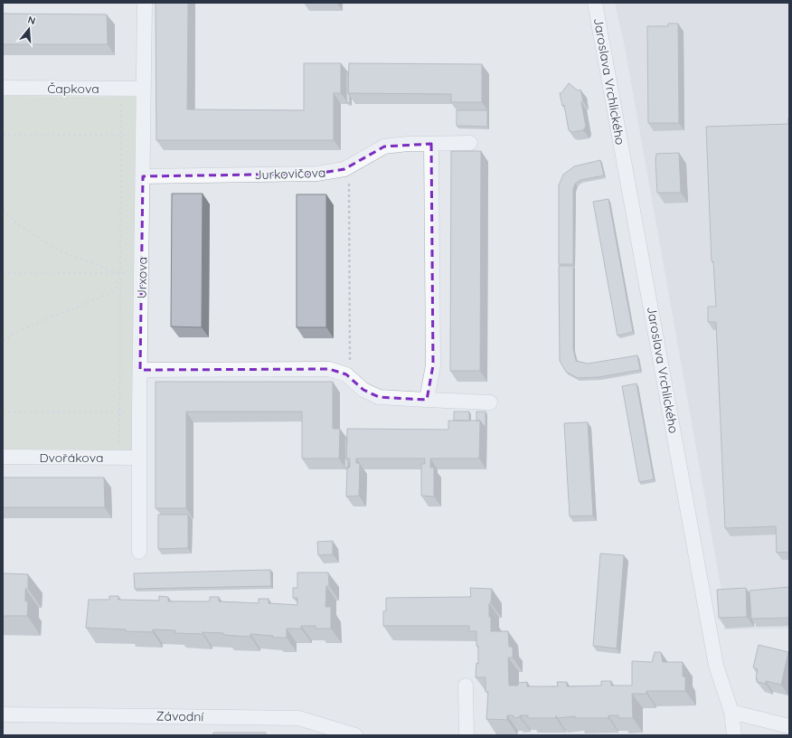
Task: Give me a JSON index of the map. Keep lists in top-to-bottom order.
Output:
{
  "streets": {
    "street": [
      "Jaroslava Vrchlického",
      "Čapkova",
      "Jurkovičova",
      "Urxova",
      "Dvořákova",
      "Závodní"
    ]
  },
  "crossings": [
    ["Čapkova", "Urxova"],
    ["Jurkovičova", "Urxova"],
    ["Urxova", "Dvořákova"]
  ],
  "north": "top"
}
